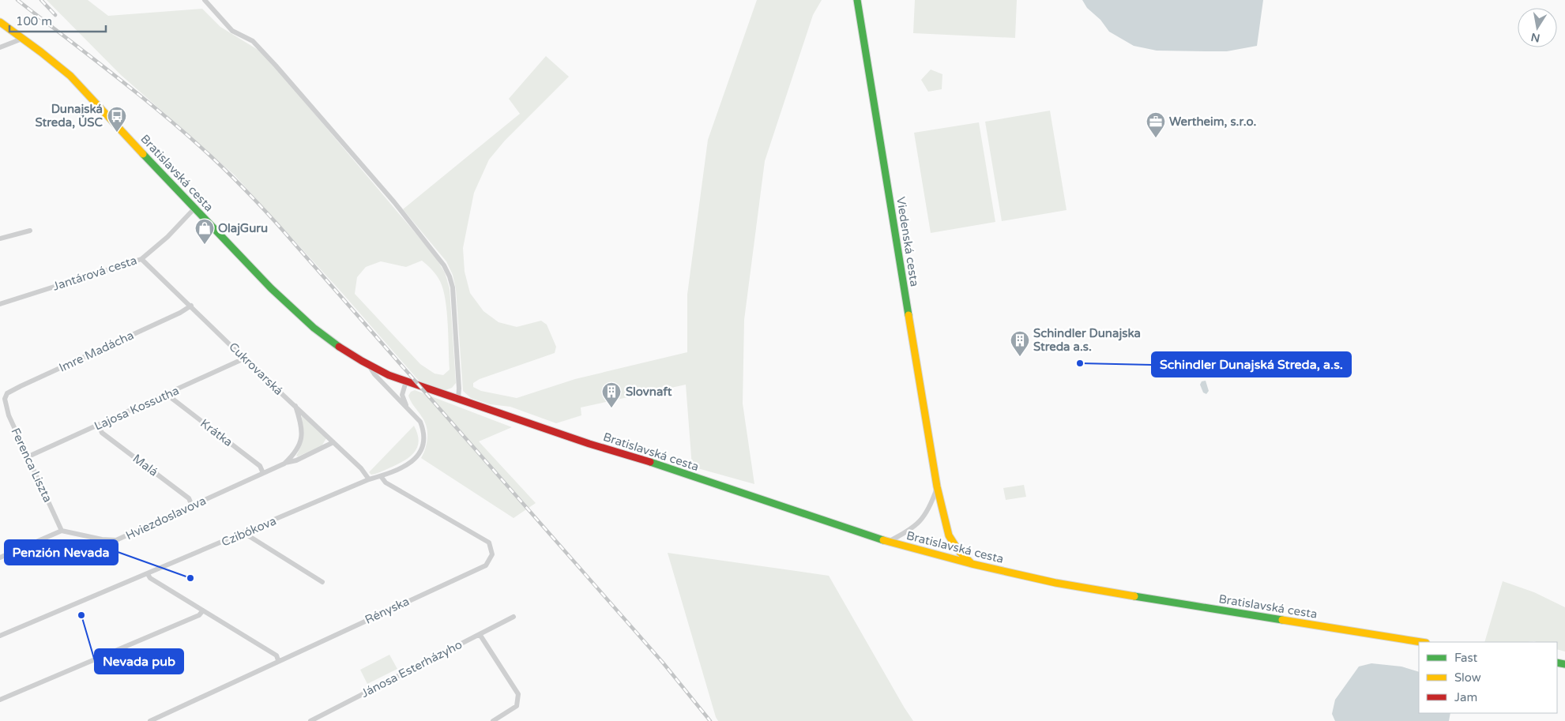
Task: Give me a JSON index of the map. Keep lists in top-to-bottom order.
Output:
{
  "streets": {
    "street": [
      "Bratislavská cesta",
      "Viedenská cesta",
      "Jantárová cesta",
      "Imre Madácha",
      "Cukrovarská",
      "Lajosa Kossutha",
      "Krátka",
      "Ferenca Liszta",
      "Malá",
      "Hviezdoslavova",
      "Czibókova",
      "Rényska",
      "Jánosa Esterházyho"
    ]
  },
  "crossings": [
    ["Bratislavská cesta", "Viedenská cesta"],
    ["Bratislavská cesta", "Jantárová cesta"],
    ["Bratislavská cesta", "Czibókova"],
    ["Jantárová cesta", "Cukrovarská"],
    ["Imre Madácha", "Cukrovarská"],
    ["Imre Madácha", "Ferenca Liszta"],
    ["Cukrovarská", "Lajosa Kossutha"],
    ["Cukrovarská", "Hviezdoslavova"],
    ["Cukrovarská", "Czibókova"],
    ["Lajosa Kossutha", "Krátka"],
    ["Lajosa Kossutha", "Ferenca Liszta"],
    ["Lajosa Kossutha", "Malá"],
    ["Krátka", "Hviezdoslavova"],
    ["Ferenca Liszta", "Hviezdoslavova"],
    ["Malá", "Hviezdoslavova"],
    ["Czibókova", "Rényska"]
  ],
  "places": {
    "bus stop": ["Dunajská Streda, ÚSC"],
    "office": ["Wertheim, s.r.o."],
    "shop": ["OlajGuru"],
    "building": ["Schindler Dunajska Streda a.s.", "Slovnaft"],
    "other": ["Schindler Dunajská Streda, a.s.", "Penzión Nevada", "Nevada pub"]
  },
  "legend": ["Fast", "Slow", "Jam"],
  "scale_bar": "100 m",
  "north": "bottom"
}
